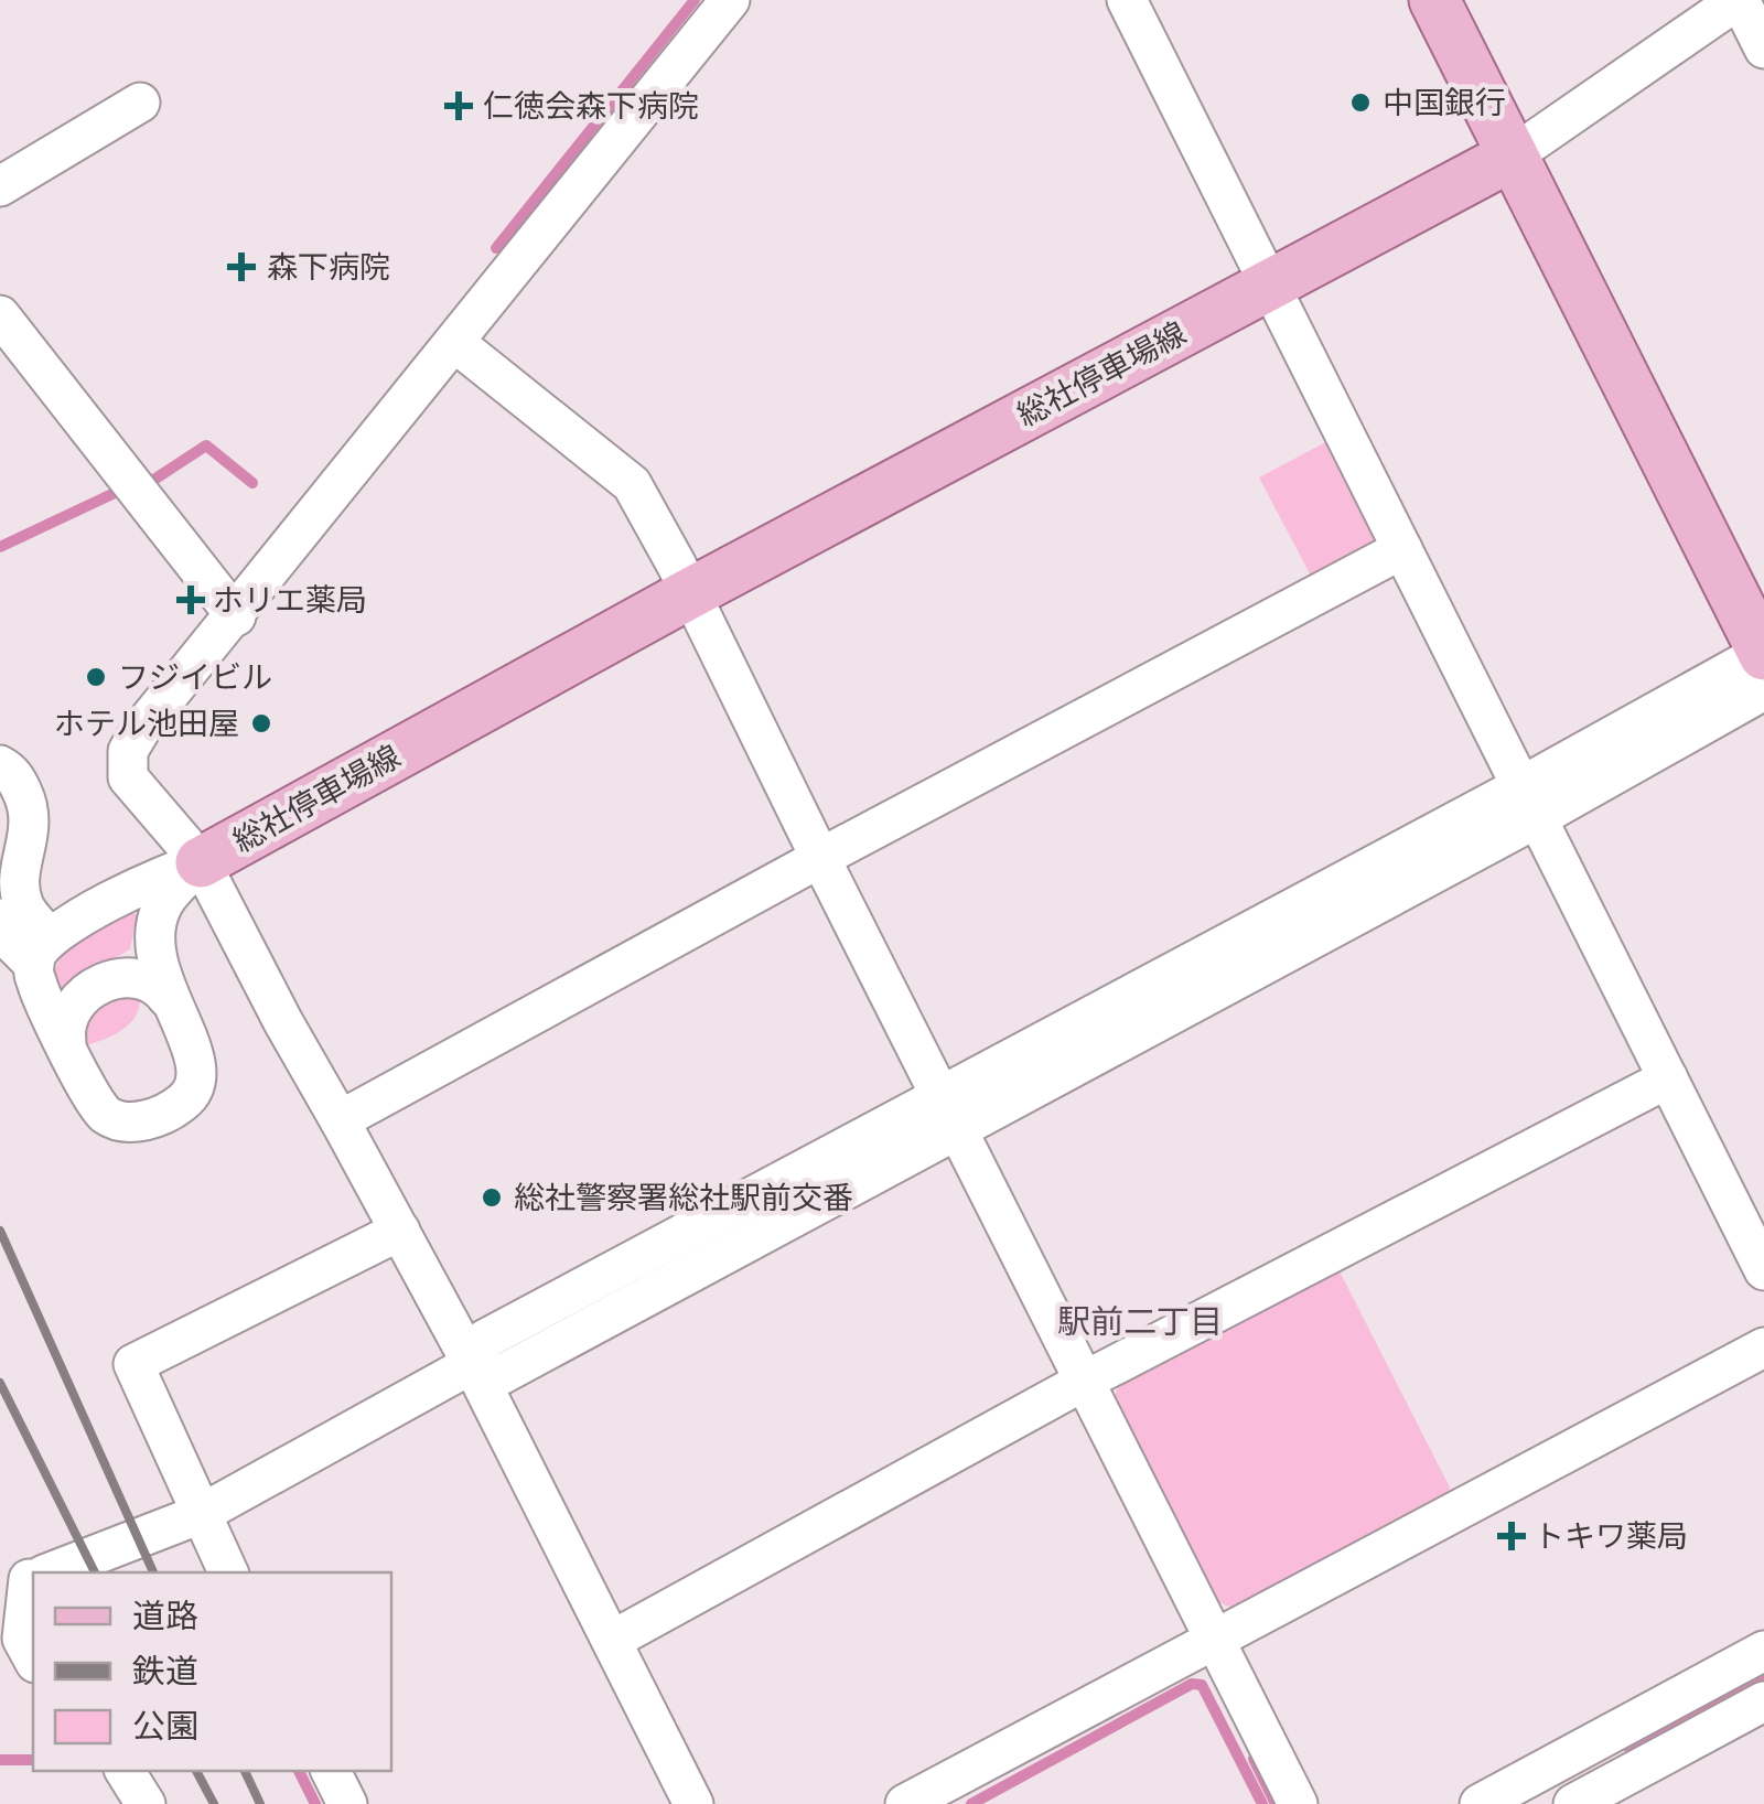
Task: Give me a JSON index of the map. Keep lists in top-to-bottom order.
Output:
{
  "streets": {
    "main road": ["総社停車場線"]
  },
  "districts": ["駅前二丁目"],
  "places": {
    "other": [
      "中国銀行",
      "フジイビル",
      "ホテル池田屋",
      "総社警察署総社駅前交番"
    ],
    "health": [
      "仁徳会森下病院",
      "森下病院",
      "ホリエ薬局",
      "トキワ薬局"
    ]
  },
  "legend": ["道路", "鉄道", "公園"]
}
